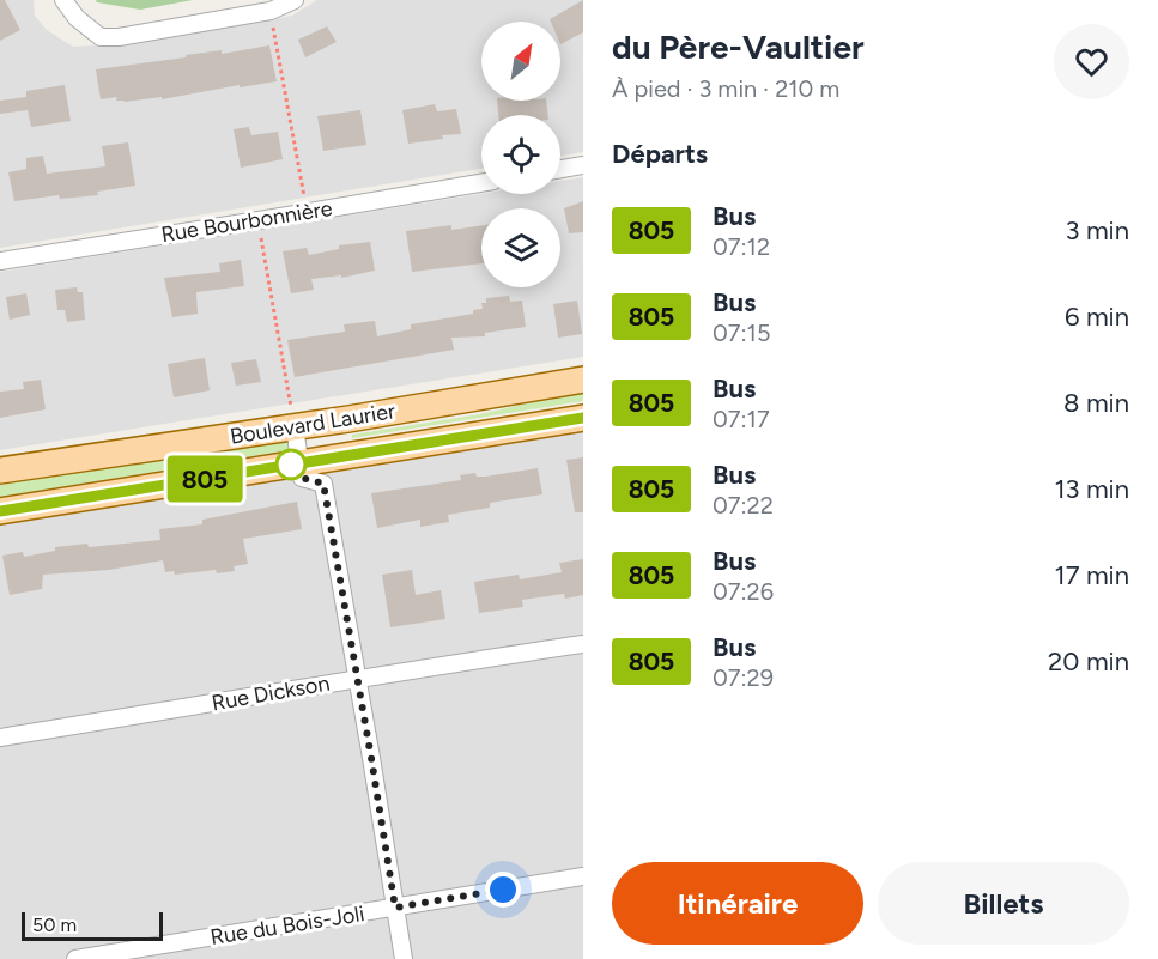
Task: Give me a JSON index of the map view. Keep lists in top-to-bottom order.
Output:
{
  "streets": {
    "main road": ["Boulevard Laurier"],
    "street": ["Rue Bourbonnière", "Rue Dickson", "Rue du Bois-Joli"]
  },
  "lines": ["bus line 805"],
  "scale_bar": "50 m",
  "north": "top right",
  "page": {
    "on_map": "805",
    "heading": [
      ["du Père-Vaultier", "À pied · 3 min · 210 m"],
      "Départs"
    ],
    "list": [
      {
        "mark": "805",
        "name": "Bus",
        "note": "07:12",
        "value": "3 min"
      },
      {
        "mark": "805",
        "name": "Bus",
        "note": "07:15",
        "value": "6 min"
      },
      {
        "mark": "805",
        "name": "Bus",
        "note": "07:17",
        "value": "8 min"
      },
      {
        "mark": "805",
        "name": "Bus",
        "note": "07:22",
        "value": "13 min"
      },
      {
        "mark": "805",
        "name": "Bus",
        "note": "07:26",
        "value": "17 min"
      },
      {
        "mark": "805",
        "name": "Bus",
        "note": "07:29",
        "value": "20 min"
      }
    ],
    "buttons": ["Itinéraire", "Billets"],
    "scale": "50 m"
  }
}
